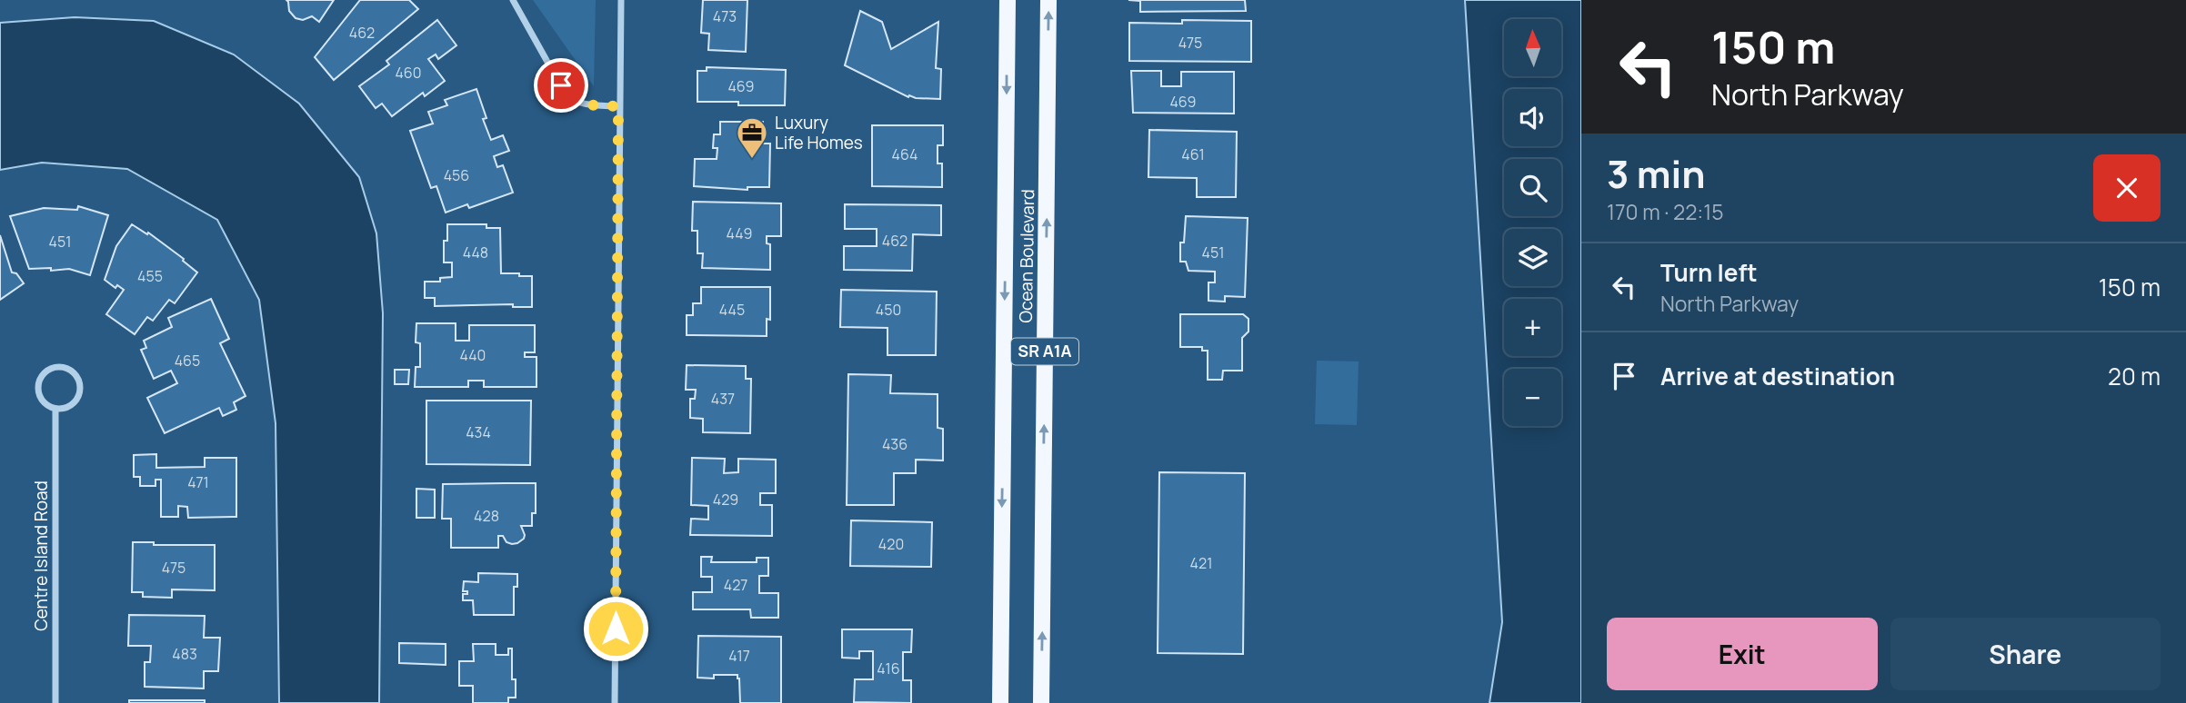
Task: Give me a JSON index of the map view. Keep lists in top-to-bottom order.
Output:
{
  "streets": {
    "main road": ["Ocean Boulevard", "SR A1A"],
    "street": ["Centre Island Road"]
  },
  "places": {
    "office": ["Luxury Life Homes"]
  },
  "house_numbers": [
    "473",
    "462",
    "475",
    "460",
    "469",
    "469",
    "464",
    "461",
    "456",
    "449",
    "462",
    "451",
    "448",
    "451",
    "455",
    "445",
    "450",
    "440",
    "465",
    "437",
    "434",
    "436",
    "471",
    "429",
    "428",
    "420",
    "421",
    "475",
    "427",
    "483",
    "417",
    "416"
  ],
  "north": "top",
  "page": {
    "turn": ["150 m", "North Parkway"],
    "map_buttons": ["+", "−"],
    "heading": ["3 min", "170 m · 22:15"],
    "list": [
      {
        "name": "Turn left",
        "note": "North Parkway",
        "value": "150 m"
      },
      {
        "name": "Arrive at destination",
        "value": "20 m"
      }
    ],
    "buttons": ["Exit", "Share"]
  }
}
